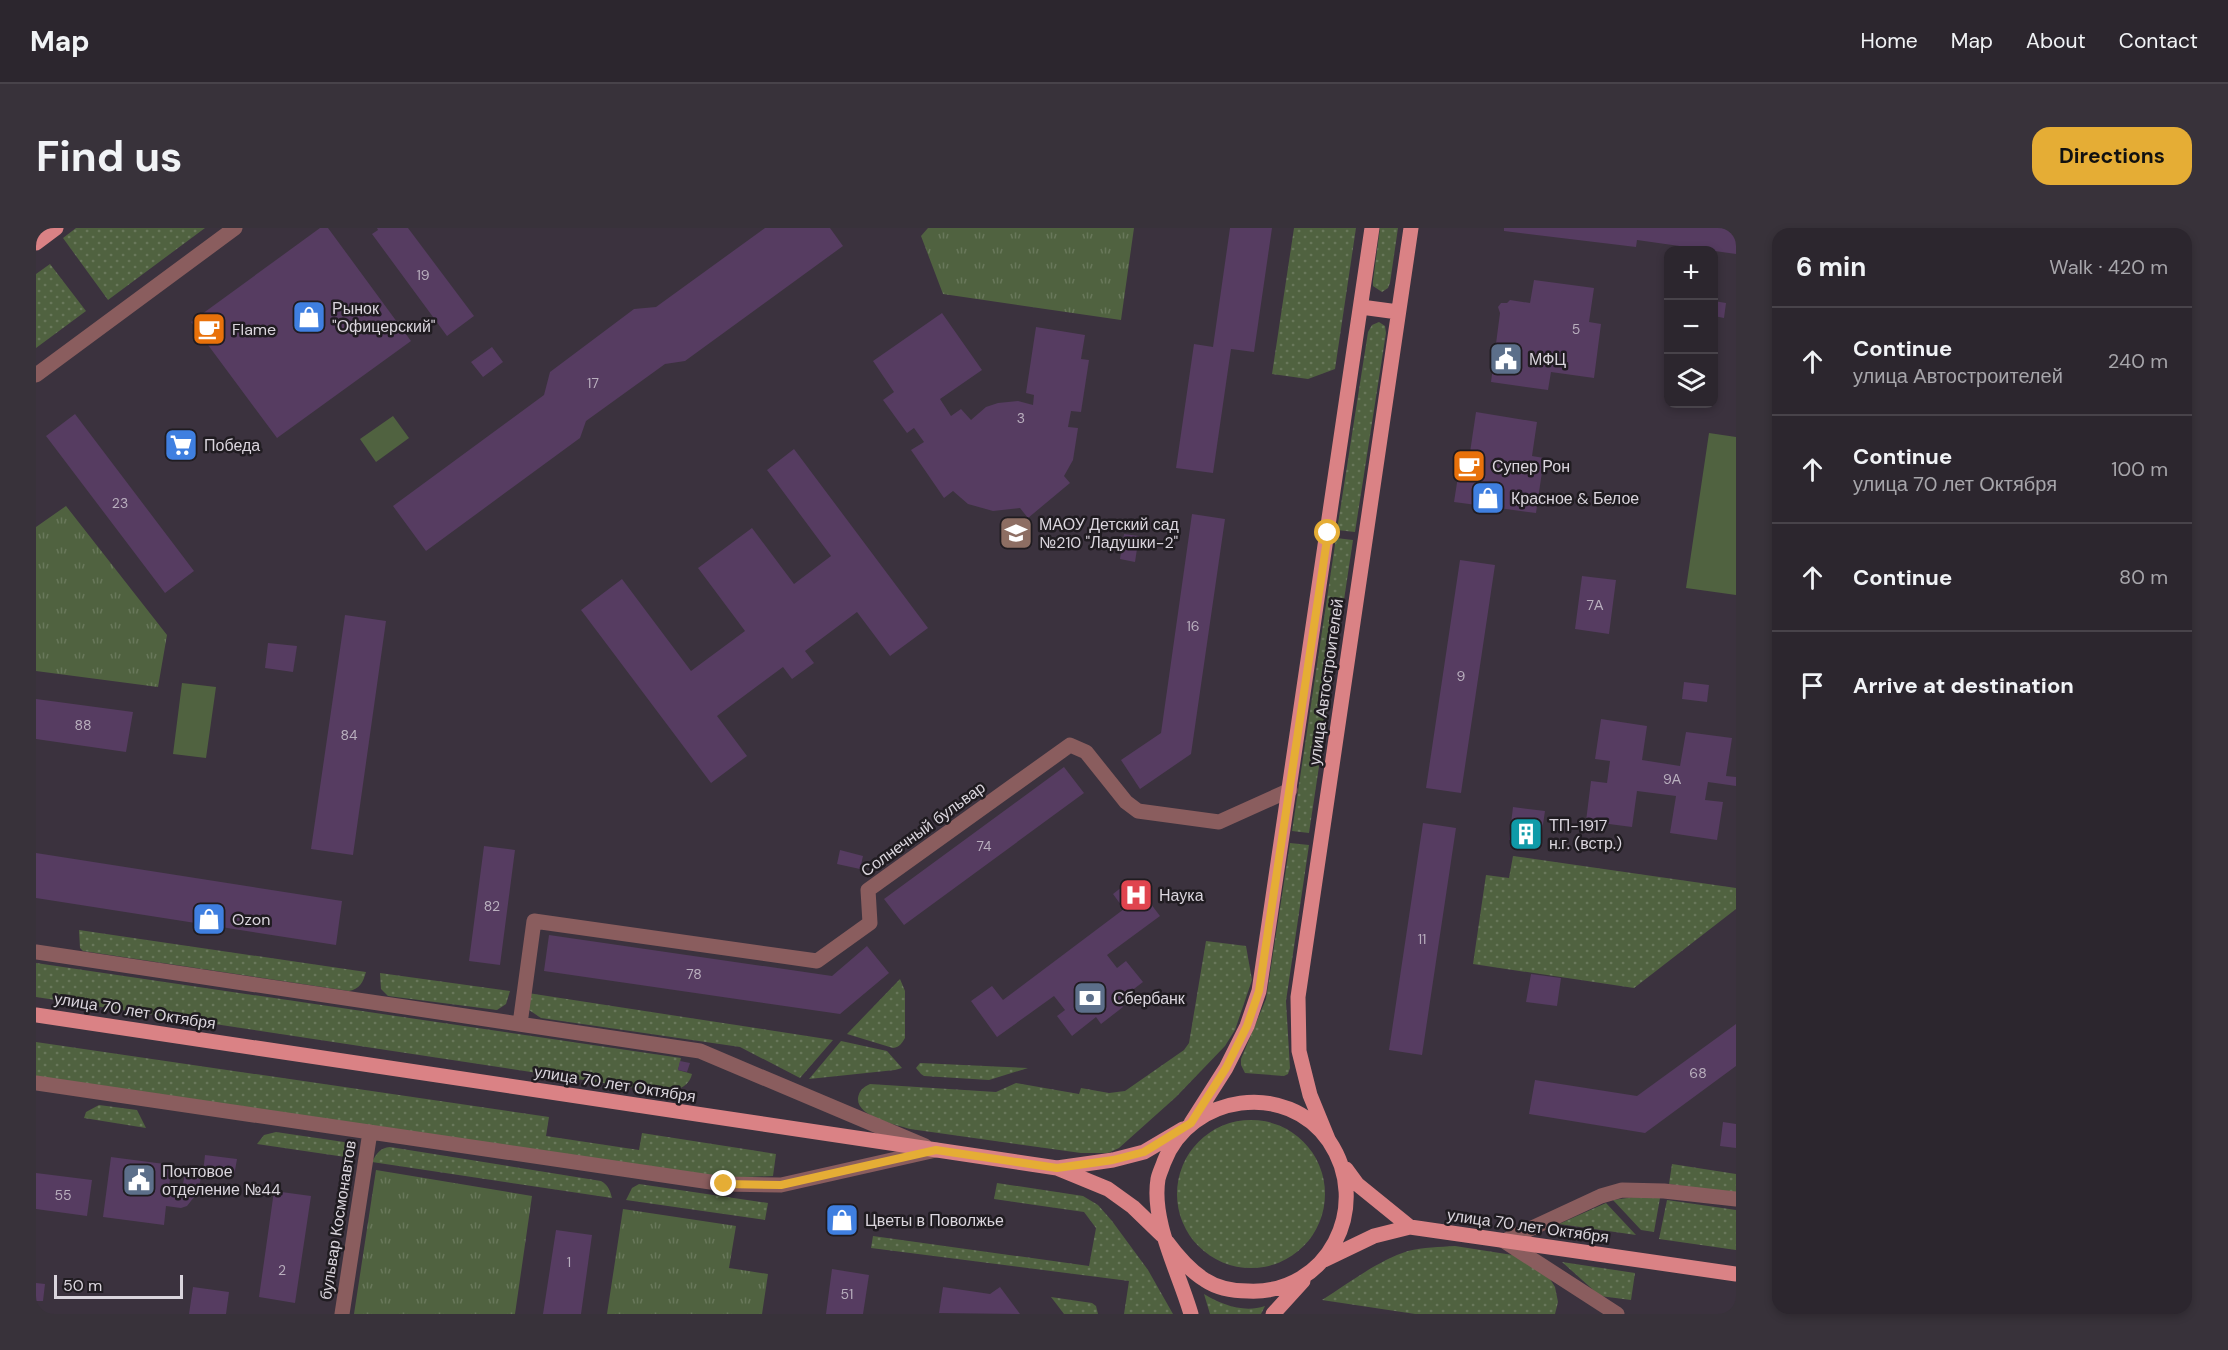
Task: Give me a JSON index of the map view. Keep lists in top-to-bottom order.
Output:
{
  "streets": {
    "main road": ["улица Автостроителей", "улица 70 лет Октября"],
    "street": ["Солнечный бульвар", "бульвар Космонавтов"]
  },
  "crossings": [
    ["улица Автостроителей", "Солнечный бульвар"],
    ["улица Автостроителей", "улица 70 лет Октября"]
  ],
  "places": {
    "shop": [
      "Рынок \"Офицерский\"",
      "Красное & Белое",
      "Ozon",
      "Цветы в Поволжье"
    ],
    "cafe": ["Flame", "Супер Рон"],
    "public building": ["МФЦ", "Почтовое отделение №44"],
    "supermarket": ["Победа"],
    "school or university": ["МАОУ Детский сад №210 \"Ладушки-2\""],
    "building": ["ТП-1917 н.г. (встр.)"],
    "hospital": ["Наука"],
    "bank": ["Сбербанк"]
  },
  "house_numbers": [
    "19",
    "5",
    "17",
    "3",
    "23",
    "7А",
    "16",
    "9",
    "88",
    "84",
    "9А",
    "74",
    "82",
    "11",
    "78",
    "68",
    "55",
    "1",
    "2",
    "51"
  ],
  "scale_bar": "50 m",
  "page": {
    "header": "Map",
    "nav": [
      "Home",
      "Map",
      "About",
      "Contact"
    ],
    "buttons": "Directions",
    "title": "Find us",
    "heading": ["6 min", "Walk · 420 m"],
    "map_buttons": ["+", "−"],
    "list": [
      ["Continue", "улица Автостроителей", "240 m"],
      ["Continue", "улица 70 лет Октября", "100 m"],
      ["Continue", "80 m"],
      "Arrive at destination"
    ],
    "scale": "50 m"
  }
}
